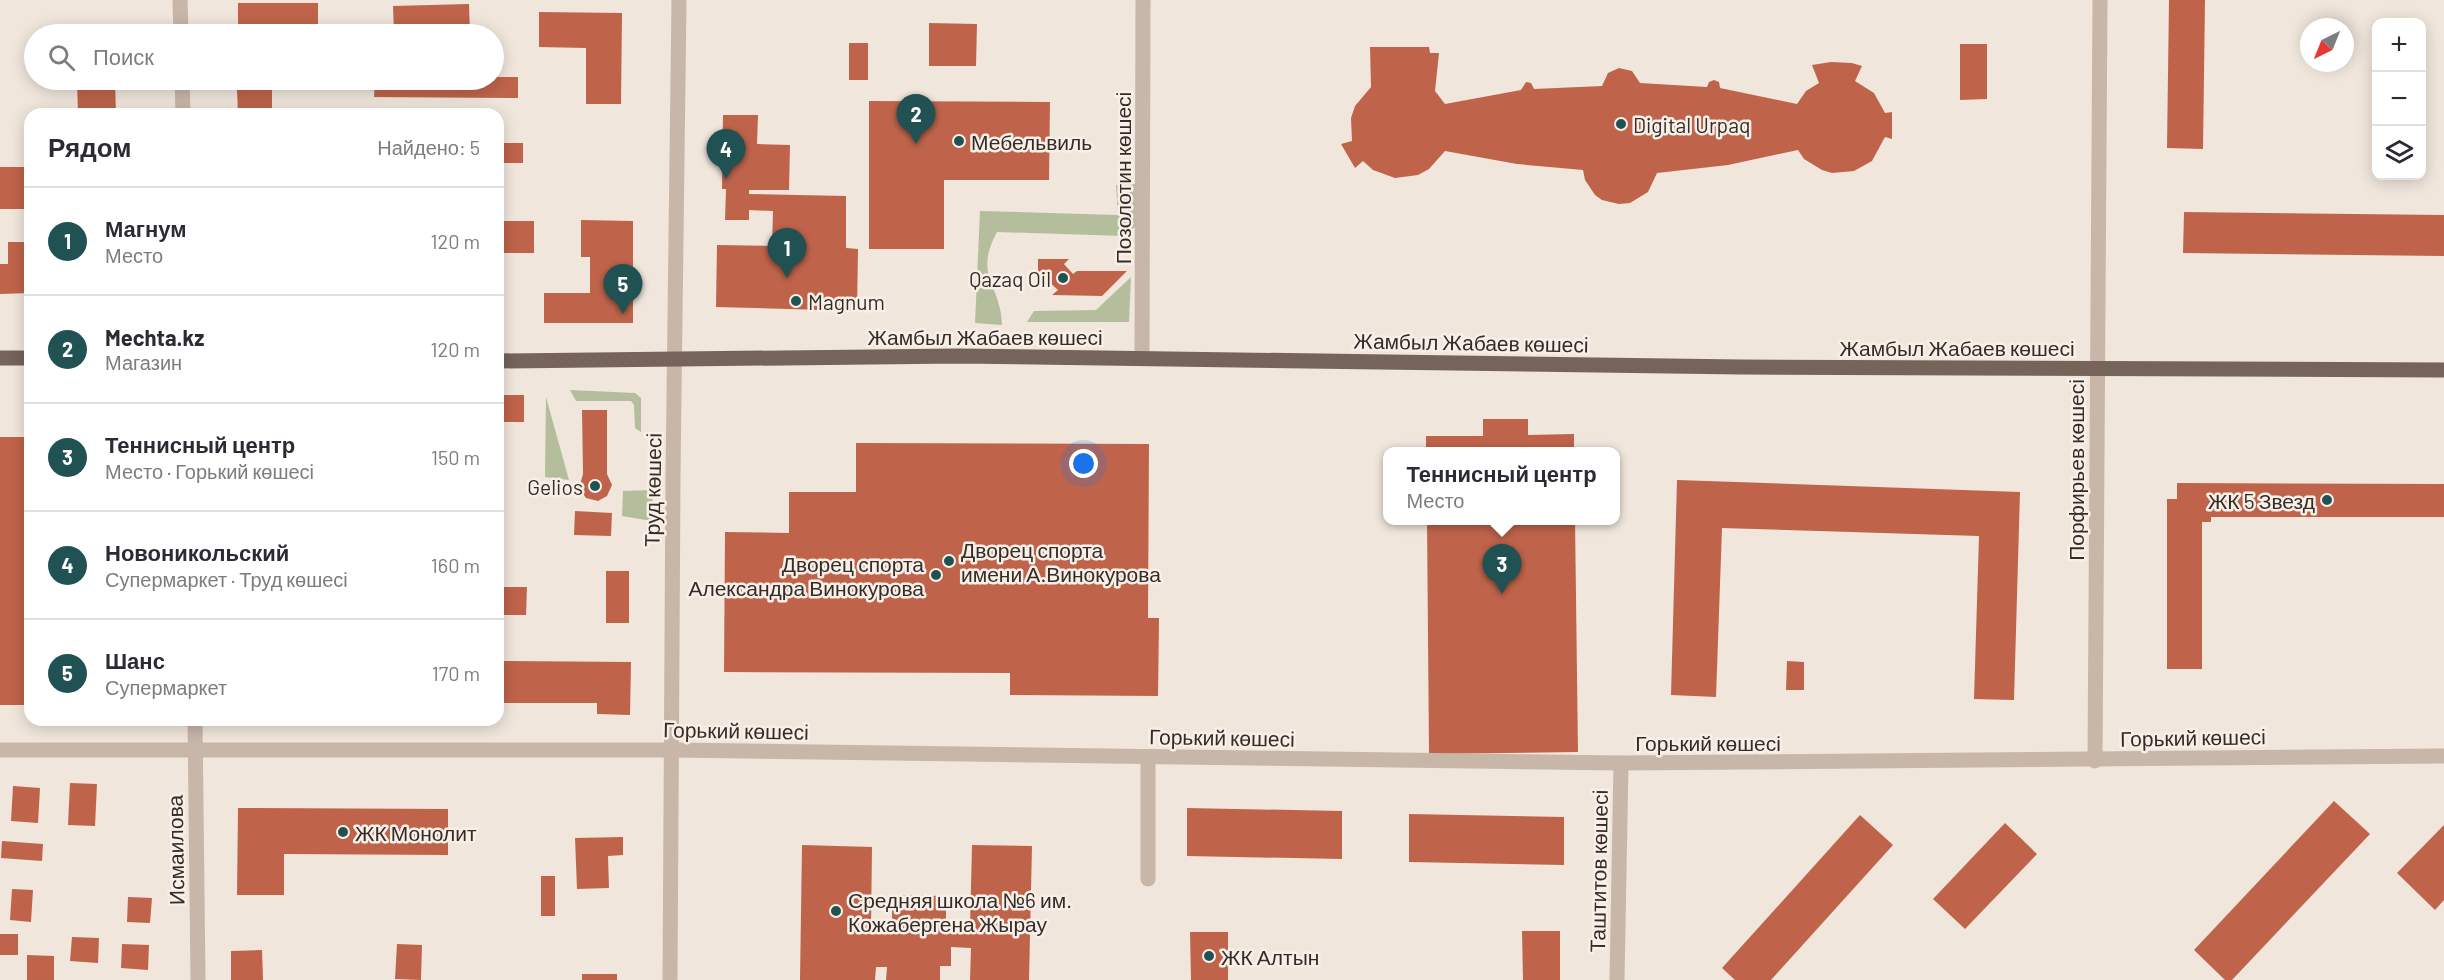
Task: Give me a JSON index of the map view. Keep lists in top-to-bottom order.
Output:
{
  "streets": {
    "main road": ["Жамбыл Жабаев көшесі"],
    "street": [
      "Позолотин көшесі",
      "Порфирьев көшесі",
      "Труд көшесі",
      "Горький көшесі",
      "Исмаилова",
      "Таштитов көшесі"
    ]
  },
  "crossings": [
    ["Позолотин көшесі", "Жамбыл Жабаев көшесі"],
    ["Жамбыл Жабаев көшесі", "Порфирьев көшесі"],
    ["Жамбыл Жабаев көшесі", "Труд көшесі"],
    ["Порфирьев көшесі", "Горький көшесі"],
    ["Труд көшесі", "Горький көшесі"],
    ["Горький көшесі", "Исмаилова"],
    ["Горький көшесі", "Таштитов көшесі"]
  ],
  "places": [
    "Digital Urpaq",
    "Мебельвиль",
    "Qazaq Oil",
    "Magnum",
    "Gelios",
    "ЖК 5 Звезд",
    "Дворец спорта имени А.Винокурова",
    "Дворец спорта Александра Винокурова",
    "ЖК Монолит",
    "Средняя школа №6 им. Кожабергена Жырау",
    "ЖК Алтын"
  ],
  "north": "bottom left",
  "page": {
    "map_buttons": ["+", "−"],
    "search": "Поиск",
    "pins": [
      "2",
      "4",
      "1",
      "5",
      "3"
    ],
    "heading": ["Рядом", "Найдено: 5"],
    "list": [
      {
        "mark": "1",
        "name": "Магнум",
        "note": "Место",
        "value": "120 m"
      },
      {
        "mark": "2",
        "name": "Mechta.kz",
        "note": "Магазин",
        "value": "120 m"
      },
      {
        "mark": "3",
        "name": "Теннисный центр",
        "note": "Место · Горький көшесі",
        "value": "150 m"
      },
      {
        "mark": "4",
        "name": "Новоникольский",
        "note": "Супермаркет · Труд көшесі",
        "value": "160 m"
      },
      {
        "mark": "5",
        "name": "Шанс",
        "note": "Супермаркет",
        "value": "170 m"
      }
    ],
    "popup": ["Теннисный центр", "Место"]
  }
}
